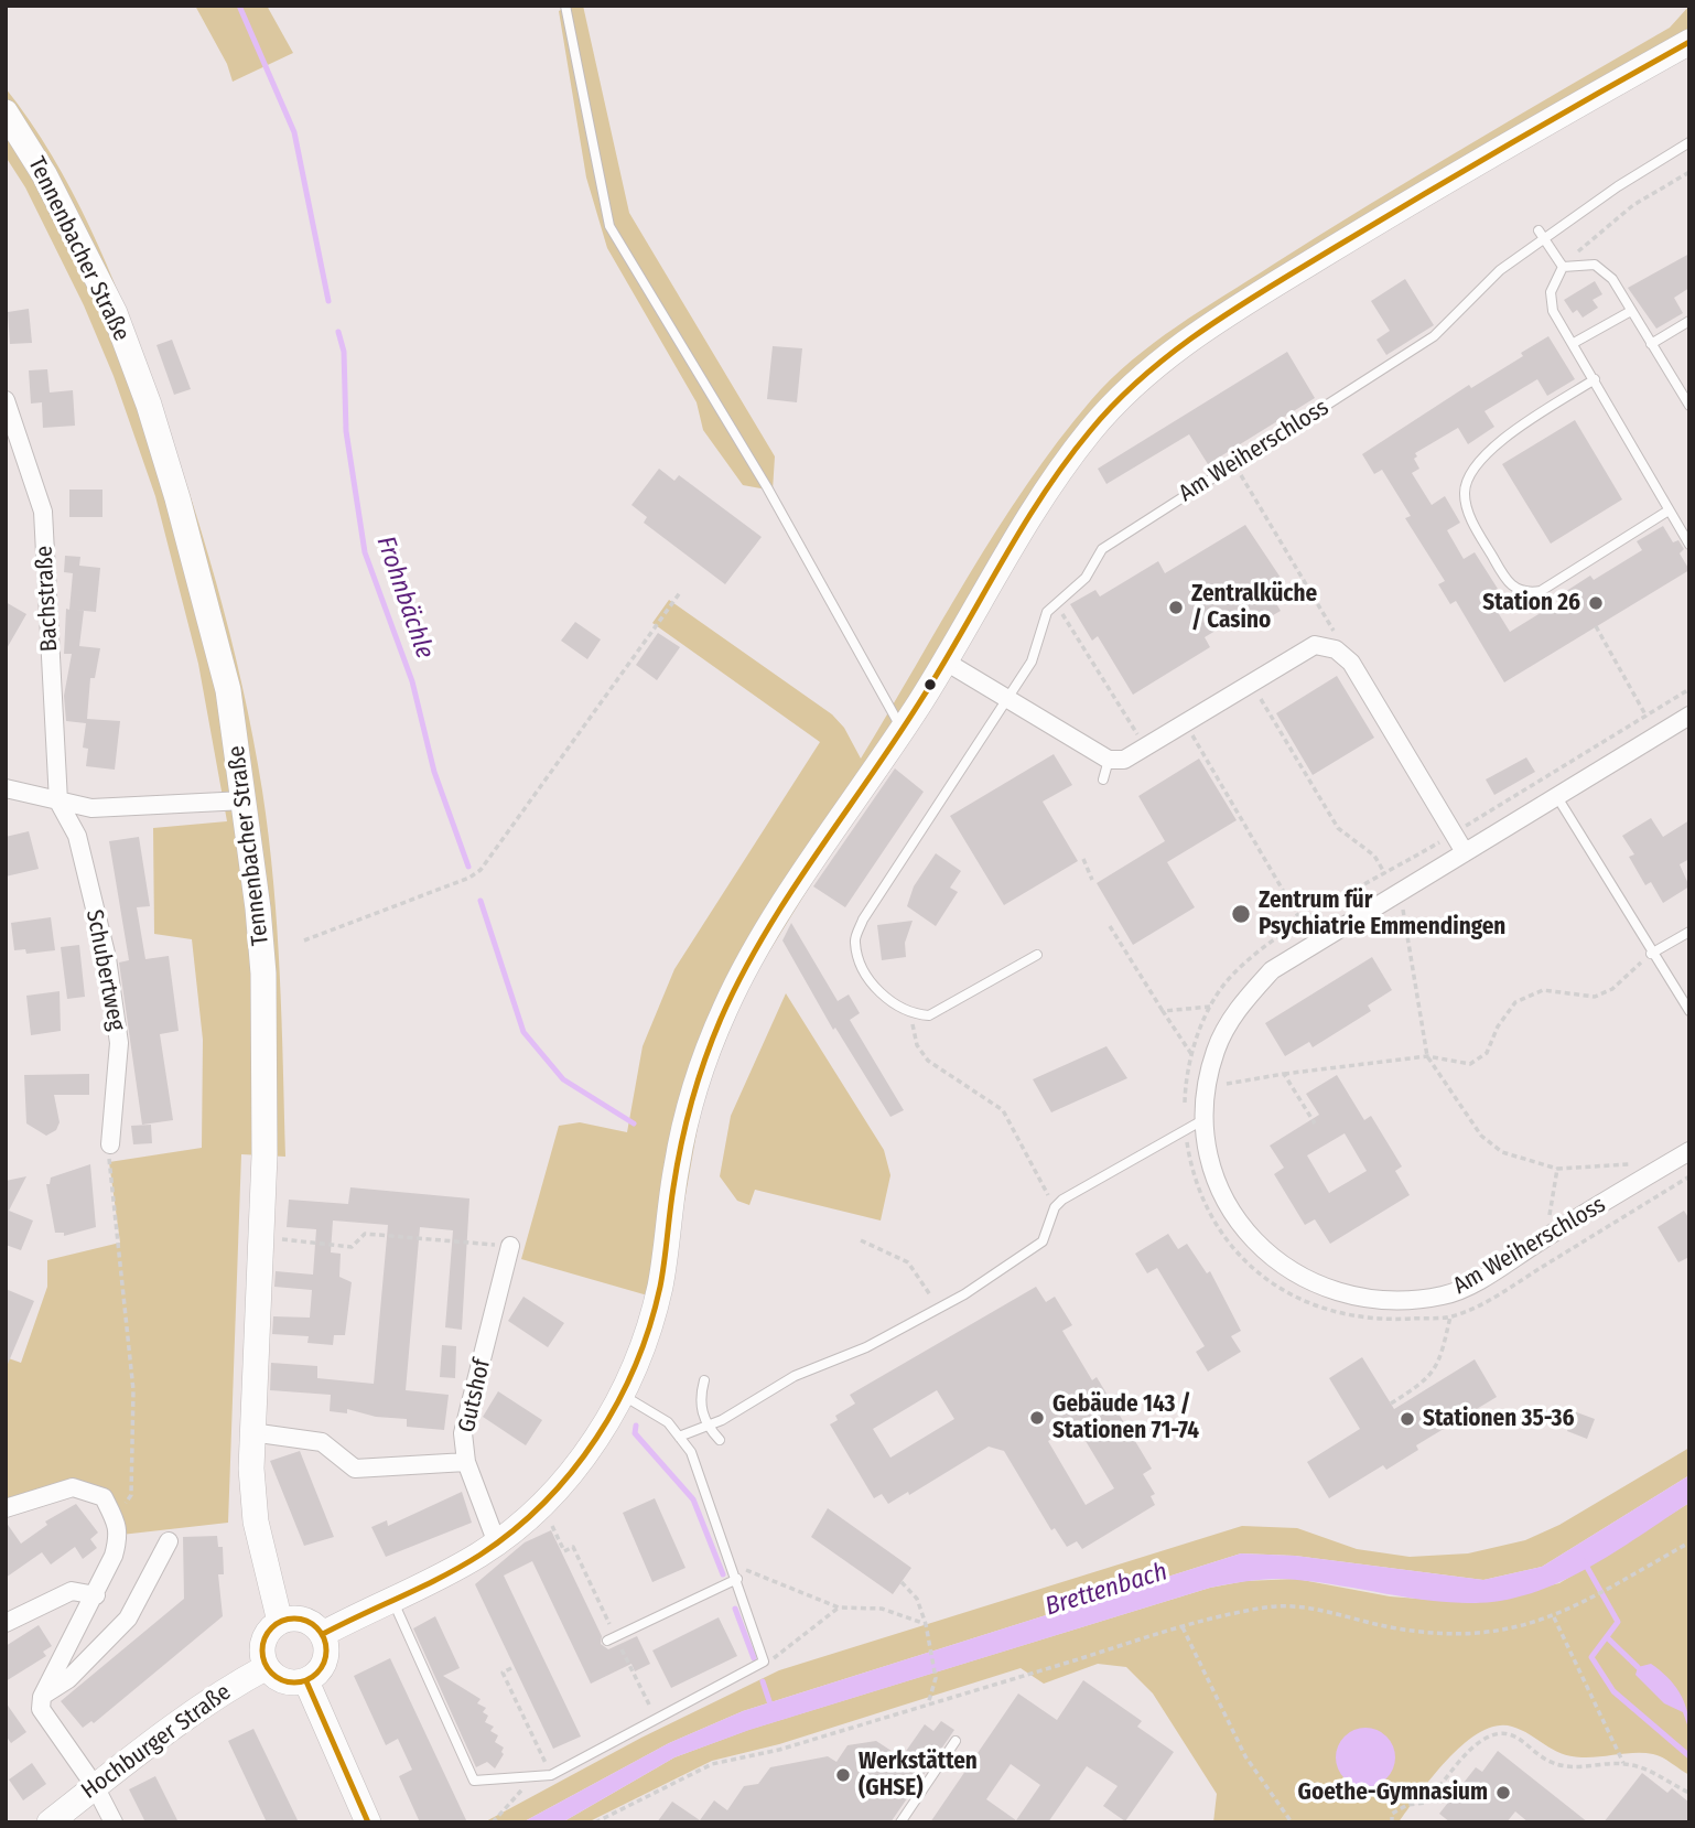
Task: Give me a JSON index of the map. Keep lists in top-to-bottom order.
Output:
{
  "streets": {
    "street": [
      "Tennenbacher Straße",
      "Am Weiherschloss",
      "Bachstraße",
      "Schubertweg",
      "Gutshof",
      "Hochburger Straße"
    ]
  },
  "crossings": [
    ["Tennenbacher Straße", "Hochburger Straße"],
    ["Bachstraße", "Schubertweg"]
  ],
  "water": ["Frohnbächle", "Brettenbach"],
  "places": [
    "Station 26",
    "Zentralküche / Casino",
    "Zentrum für Psychiatrie Emmendingen",
    "Gebäude 143 / Stationen 71-74",
    "Stationen 35-36",
    "Werkstätten (GHSE)",
    "Goethe-Gymnasium"
  ]
}
